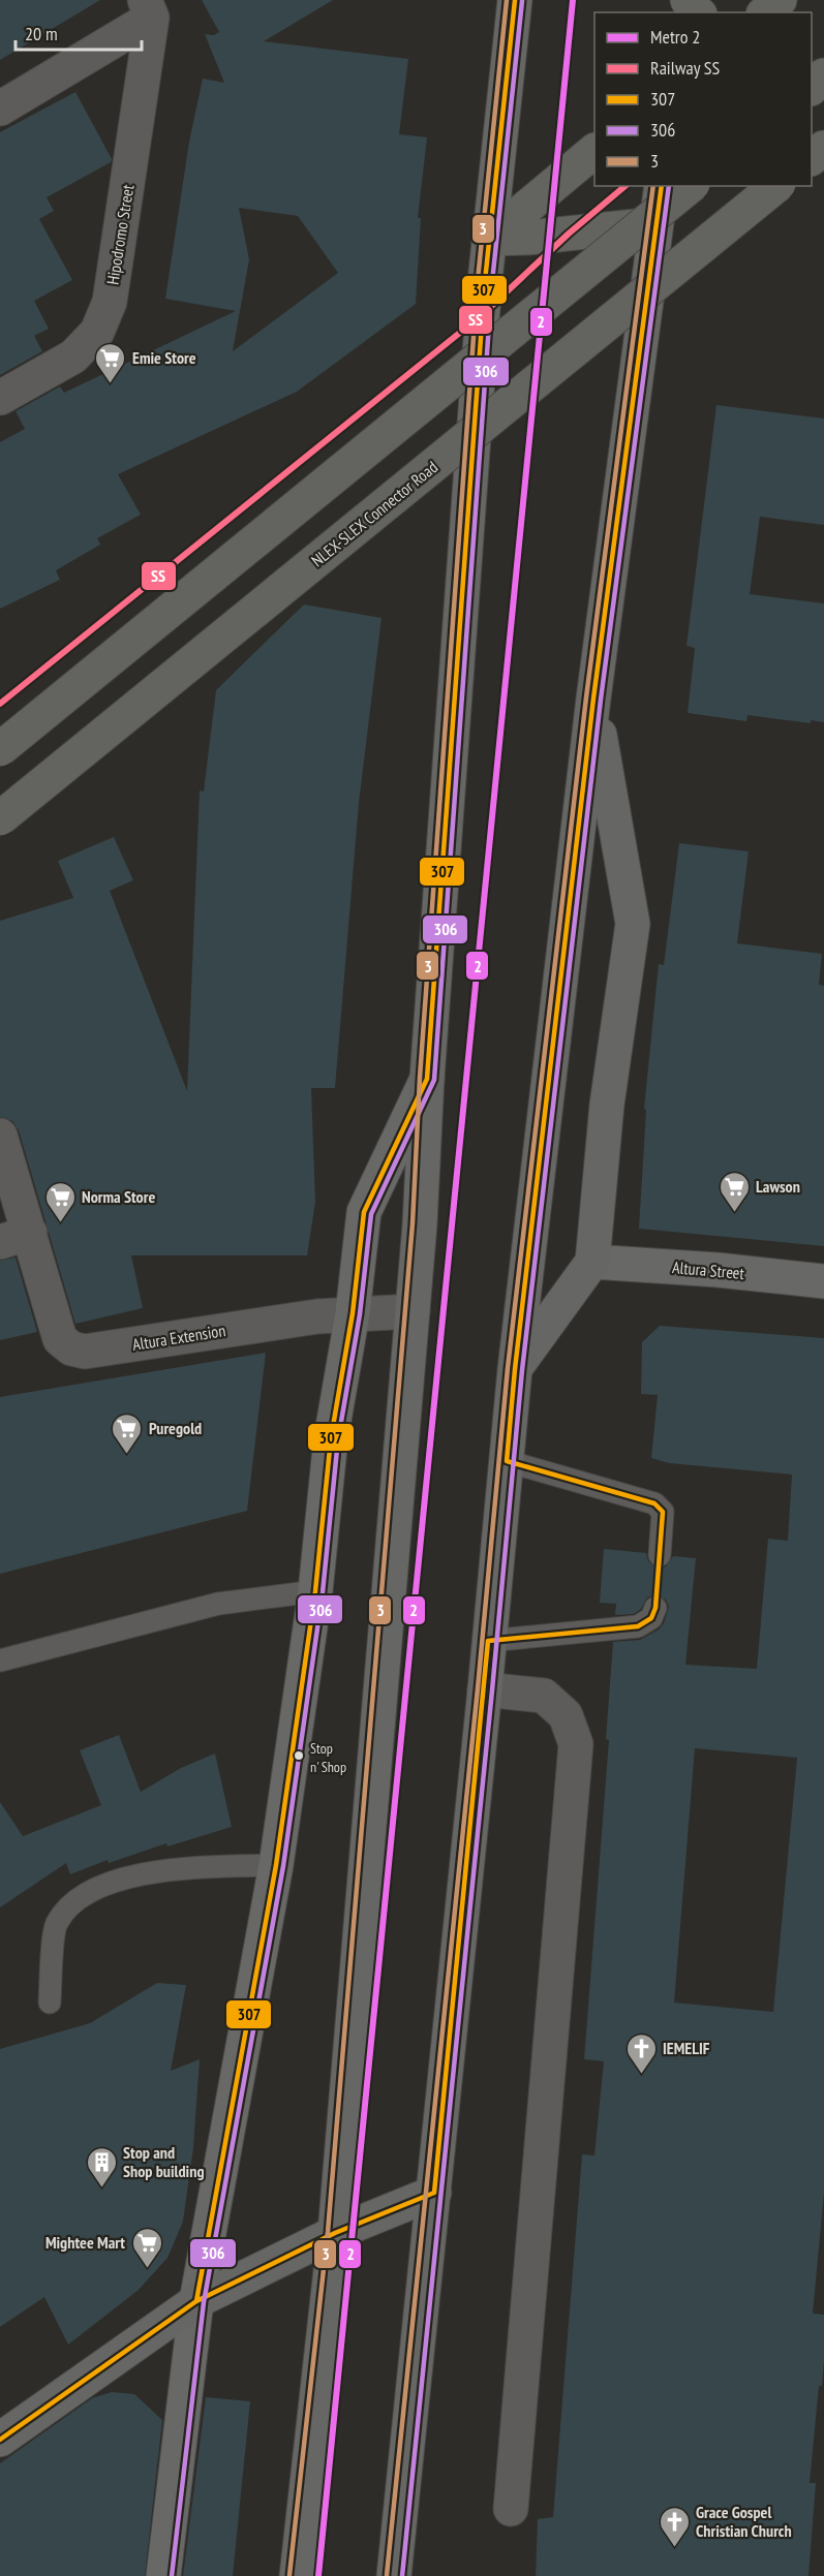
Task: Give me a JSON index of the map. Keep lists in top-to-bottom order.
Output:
{
  "streets": {
    "highway": ["NLEX-SLEX Connector Road"],
    "street": ["Hipodromo Street", "Altura Street", "Altura Extension"]
  },
  "places": {
    "supermarket": [
      "Emie Store",
      "Lawson",
      "Norma Store",
      "Puregold",
      "Mightee Mart"
    ],
    "other": ["Stop n' Shop"],
    "church": ["IEMELIF", "Grace Gospel Christian Church"],
    "building": ["Stop and Shop building"]
  },
  "lines": [
    "metro line 2",
    "transit line 307",
    "transit line 3",
    "transit line 306",
    "rail line SS"
  ],
  "legend": [
    "Metro 2",
    "Railway SS",
    "307",
    "306",
    "3"
  ],
  "scale_bar": "20 m"
}
